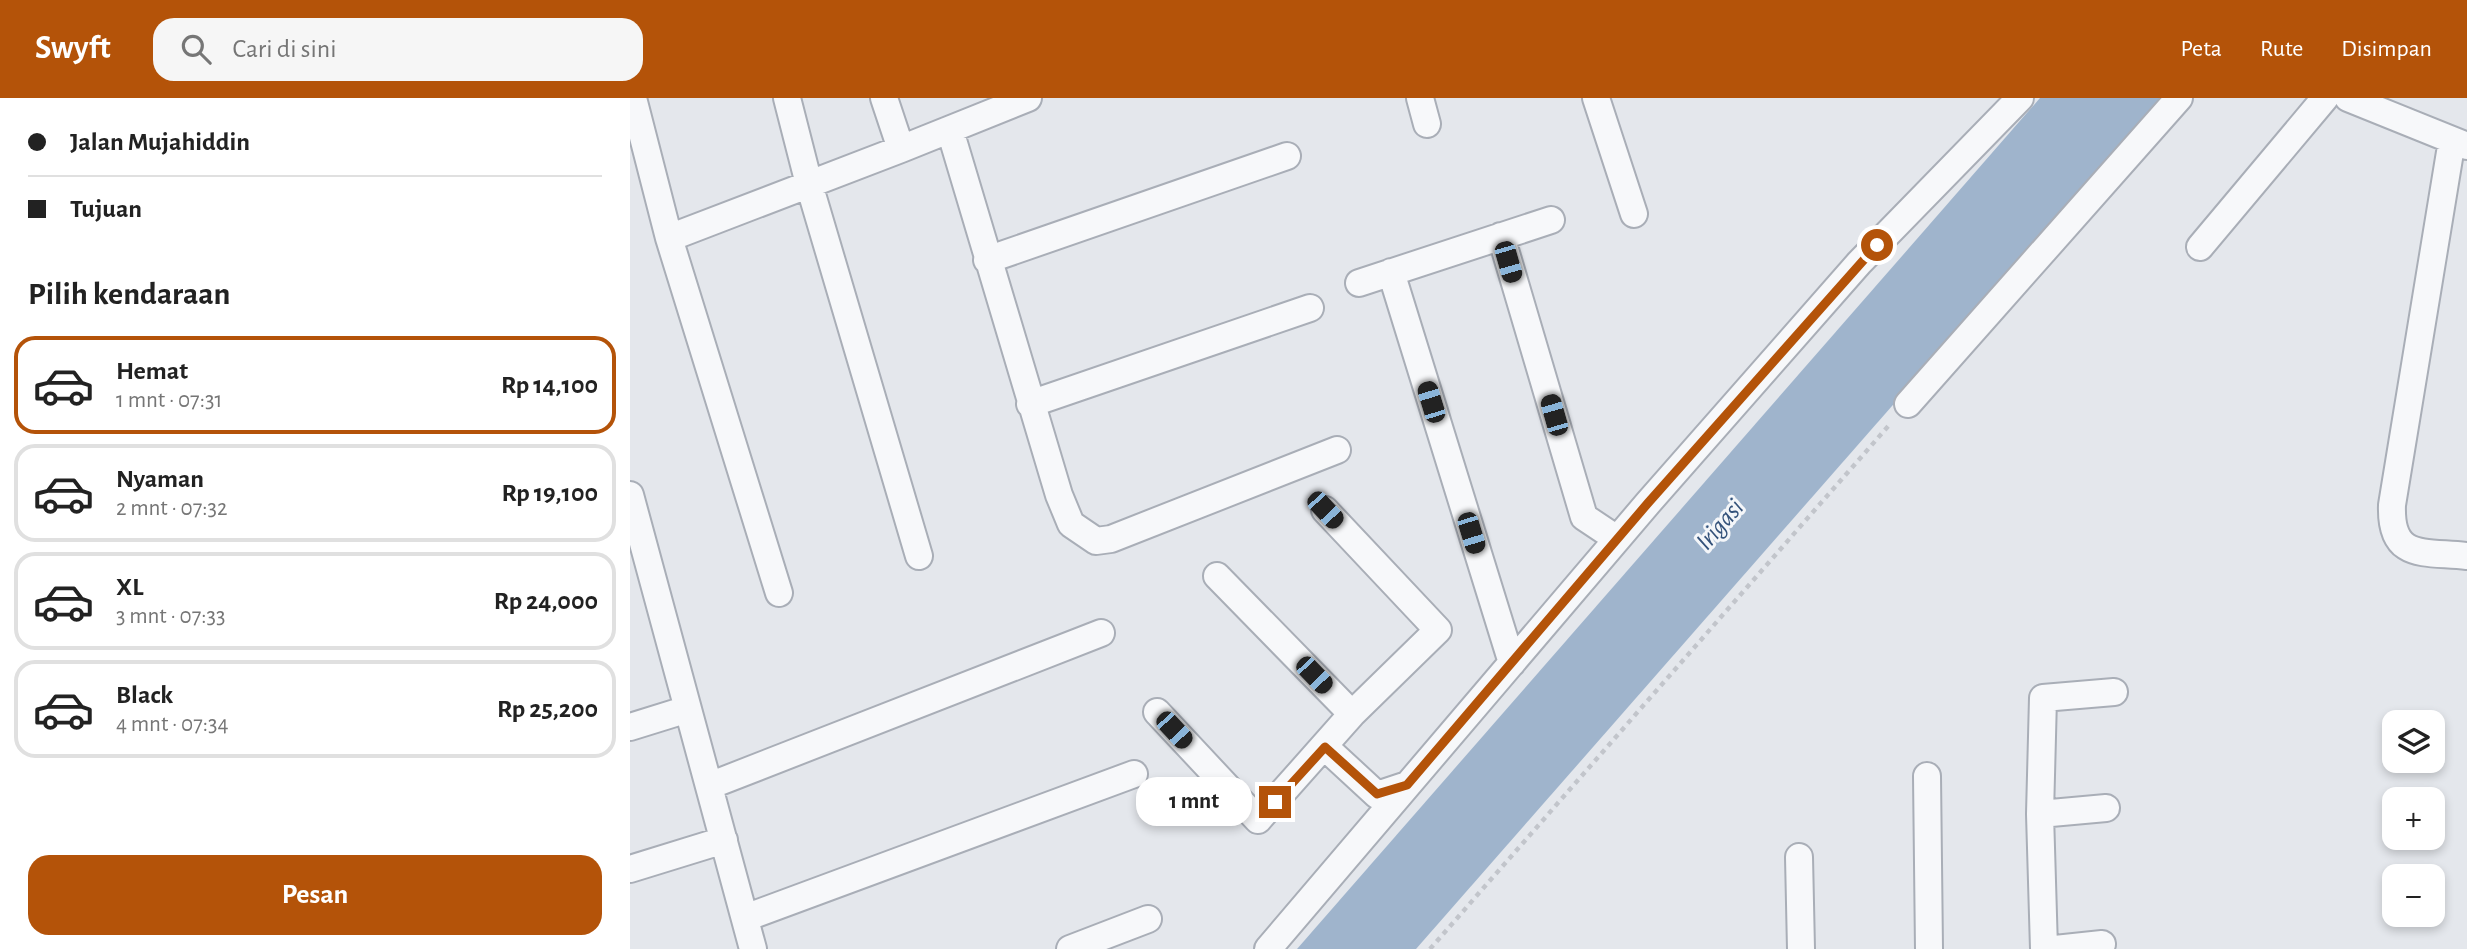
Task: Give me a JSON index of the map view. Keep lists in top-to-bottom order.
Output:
{
  "water": ["Irigasi"],
  "page": {
    "header": "Swyft",
    "search": "Cari di sini",
    "nav": ["Peta", "Rute", "Disimpan"],
    "banner": ["Jalan Mujahiddin", "Tujuan"],
    "heading": "Pilih kendaraan",
    "list": [
      {
        "name": "Hemat",
        "note": "1 mnt · 07:31",
        "value": "Rp 14,100"
      },
      {
        "name": "Nyaman",
        "note": "2 mnt · 07:32",
        "value": "Rp 19,100"
      },
      {
        "name": "XL",
        "note": "3 mnt · 07:33",
        "value": "Rp 24,000"
      },
      {
        "name": "Black",
        "note": "4 mnt · 07:34",
        "value": "Rp 25,200"
      }
    ],
    "map_buttons": ["+", "−"],
    "bubble": "1 mnt",
    "buttons": "Pesan"
  }
}
